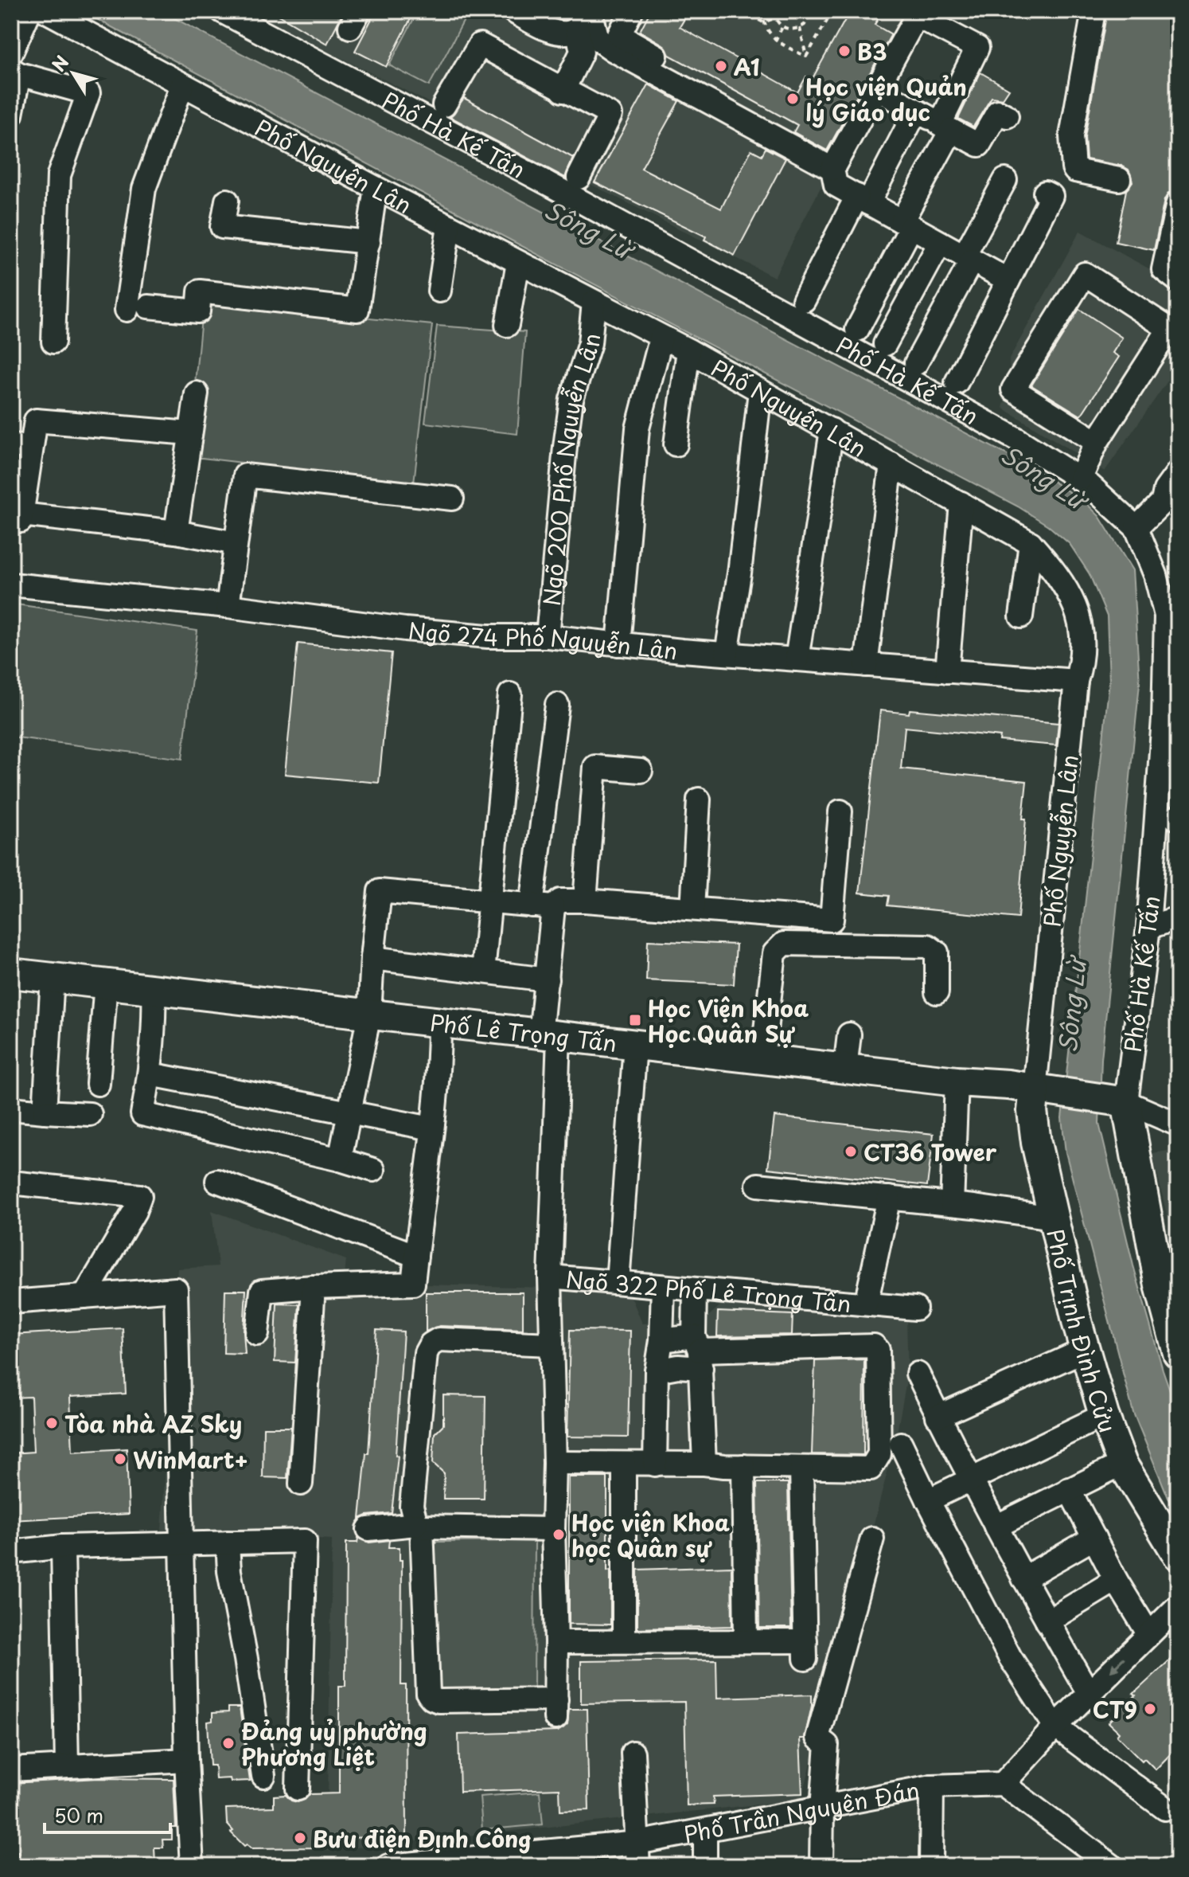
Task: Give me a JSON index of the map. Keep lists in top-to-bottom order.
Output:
{
  "streets": {
    "main road": ["Phố Lê Trọng Tấn", "Phố Trịnh Đình Cửu"],
    "street": [
      "Phố Hà Kế Tấn",
      "Phố Nguyễn Lân",
      "Ngõ 200 Phố Nguyễn Lân",
      "Ngõ 274 Phố Nguyễn Lân",
      "Ngõ 322 Phố Lê Trọng Tấn",
      "Phố Trần Nguyên Đán"
    ]
  },
  "crossings": [
    ["Phố Hà Kế Tấn", "Phố Lê Trọng Tấn"],
    ["Phố Nguyễn Lân", "Ngõ 200 Phố Nguyễn Lân"],
    ["Phố Nguyễn Lân", "Ngõ 274 Phố Nguyễn Lân"],
    ["Phố Nguyễn Lân", "Phố Lê Trọng Tấn"],
    ["Phố Nguyễn Lân", "Phố Trịnh Đình Cửu"],
    ["Ngõ 200 Phố Nguyễn Lân", "Ngõ 274 Phố Nguyễn Lân"],
    ["Phố Lê Trọng Tấn", "Ngõ 322 Phố Lê Trọng Tấn"],
    ["Phố Lê Trọng Tấn", "Phố Trịnh Đình Cửu"]
  ],
  "water": ["Sông Lừ"],
  "places": {
    "other": [
      "B3",
      "A1",
      "Học viện Quản lý Giáo dục",
      "CT36 Tower",
      "Tòa nhà AZ Sky",
      "WinMart+",
      "Học viện Khoa học Quân sự",
      "CT9",
      "Đảng uỷ phường Phương Liệt",
      "Bưu điện Định Công"
    ],
    "transit": ["Học Viện Khoa Học Quân Sự"]
  },
  "scale_bar": "50 m",
  "north": "top left"
}
